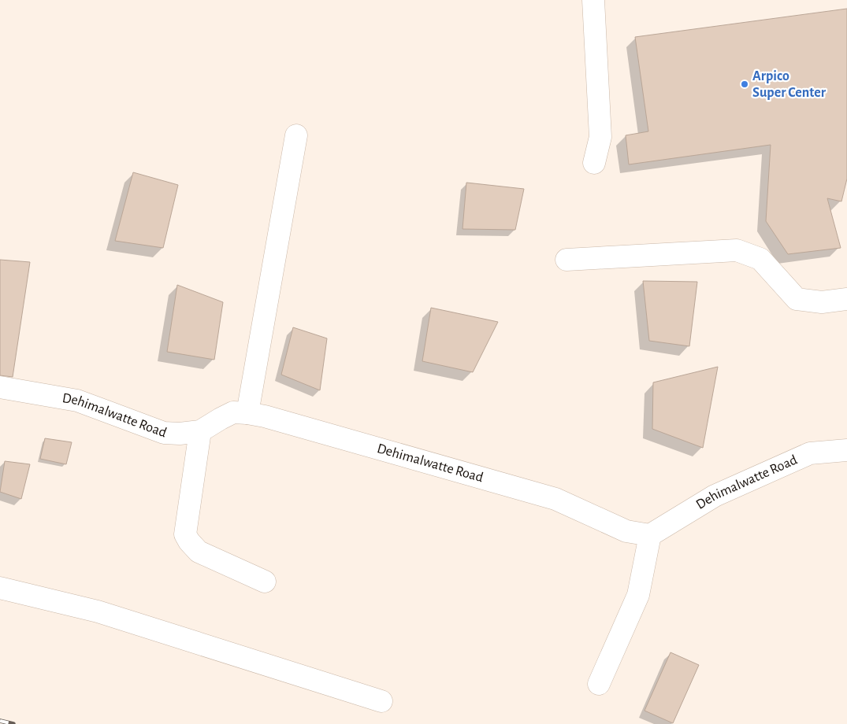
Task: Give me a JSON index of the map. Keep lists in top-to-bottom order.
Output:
{
  "streets": {
    "street": ["Dehimalwatte Road"]
  },
  "places": ["Arpico Super Center"]
}
